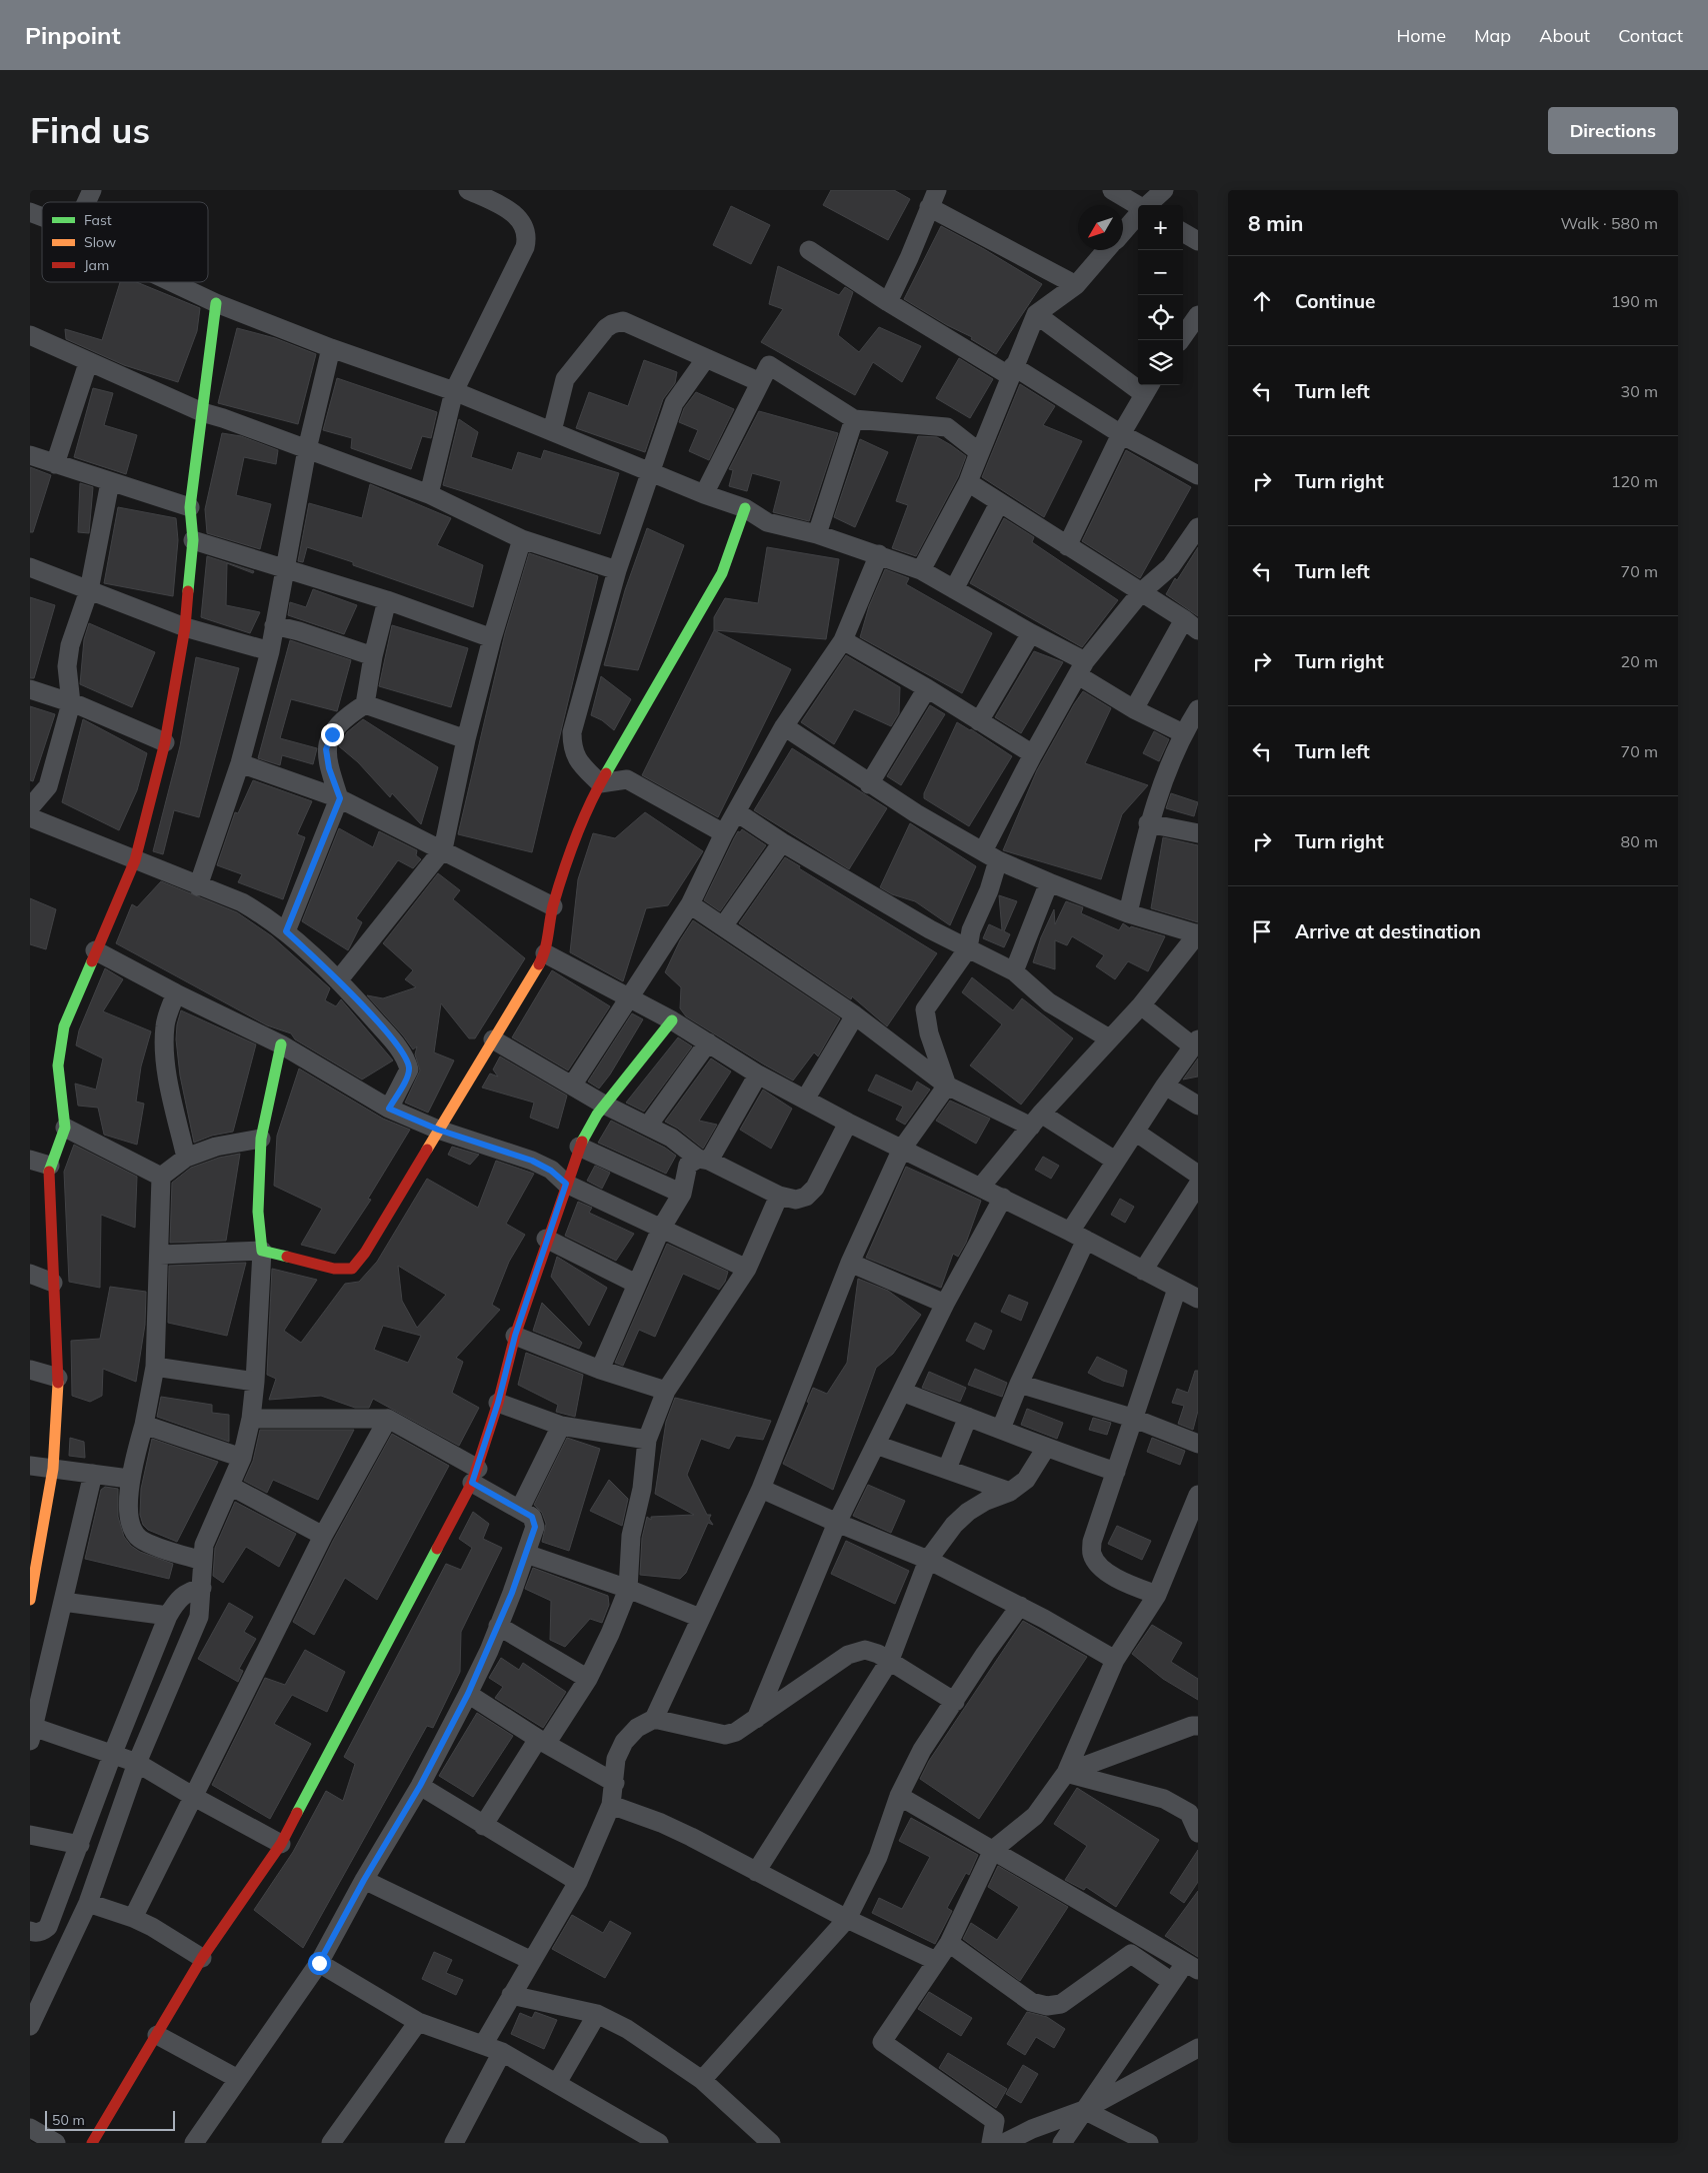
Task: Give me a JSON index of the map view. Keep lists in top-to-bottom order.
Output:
{
  "legend": ["Fast", "Slow", "Jam"],
  "scale_bar": "50 m",
  "north": "bottom left",
  "page": {
    "header": "Pinpoint",
    "nav": [
      "Home",
      "Map",
      "About",
      "Contact"
    ],
    "buttons": "Directions",
    "title": "Find us",
    "heading": ["8 min", "Walk · 580 m"],
    "map_buttons": ["+", "−"],
    "list": [
      ["Continue", "190 m"],
      ["Turn left", "30 m"],
      ["Turn right", "120 m"],
      ["Turn left", "70 m"],
      ["Turn right", "20 m"],
      ["Turn left", "70 m"],
      ["Turn right", "80 m"],
      "Arrive at destination"
    ],
    "scale": "50 m"
  }
}
